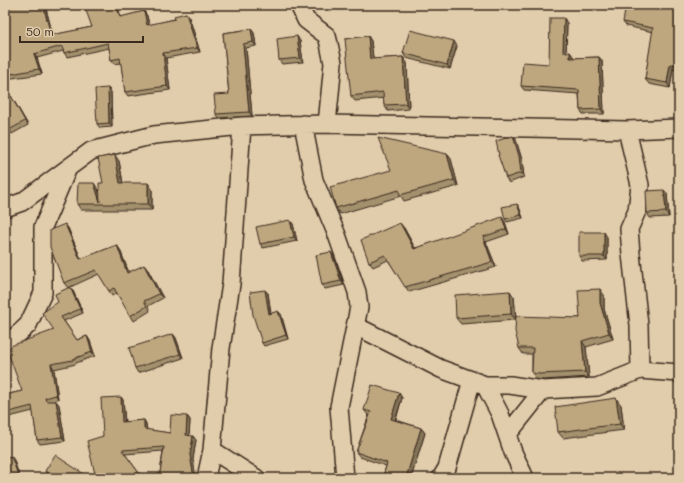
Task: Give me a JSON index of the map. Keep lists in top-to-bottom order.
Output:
{
  "scale_bar": "50 m"
}
